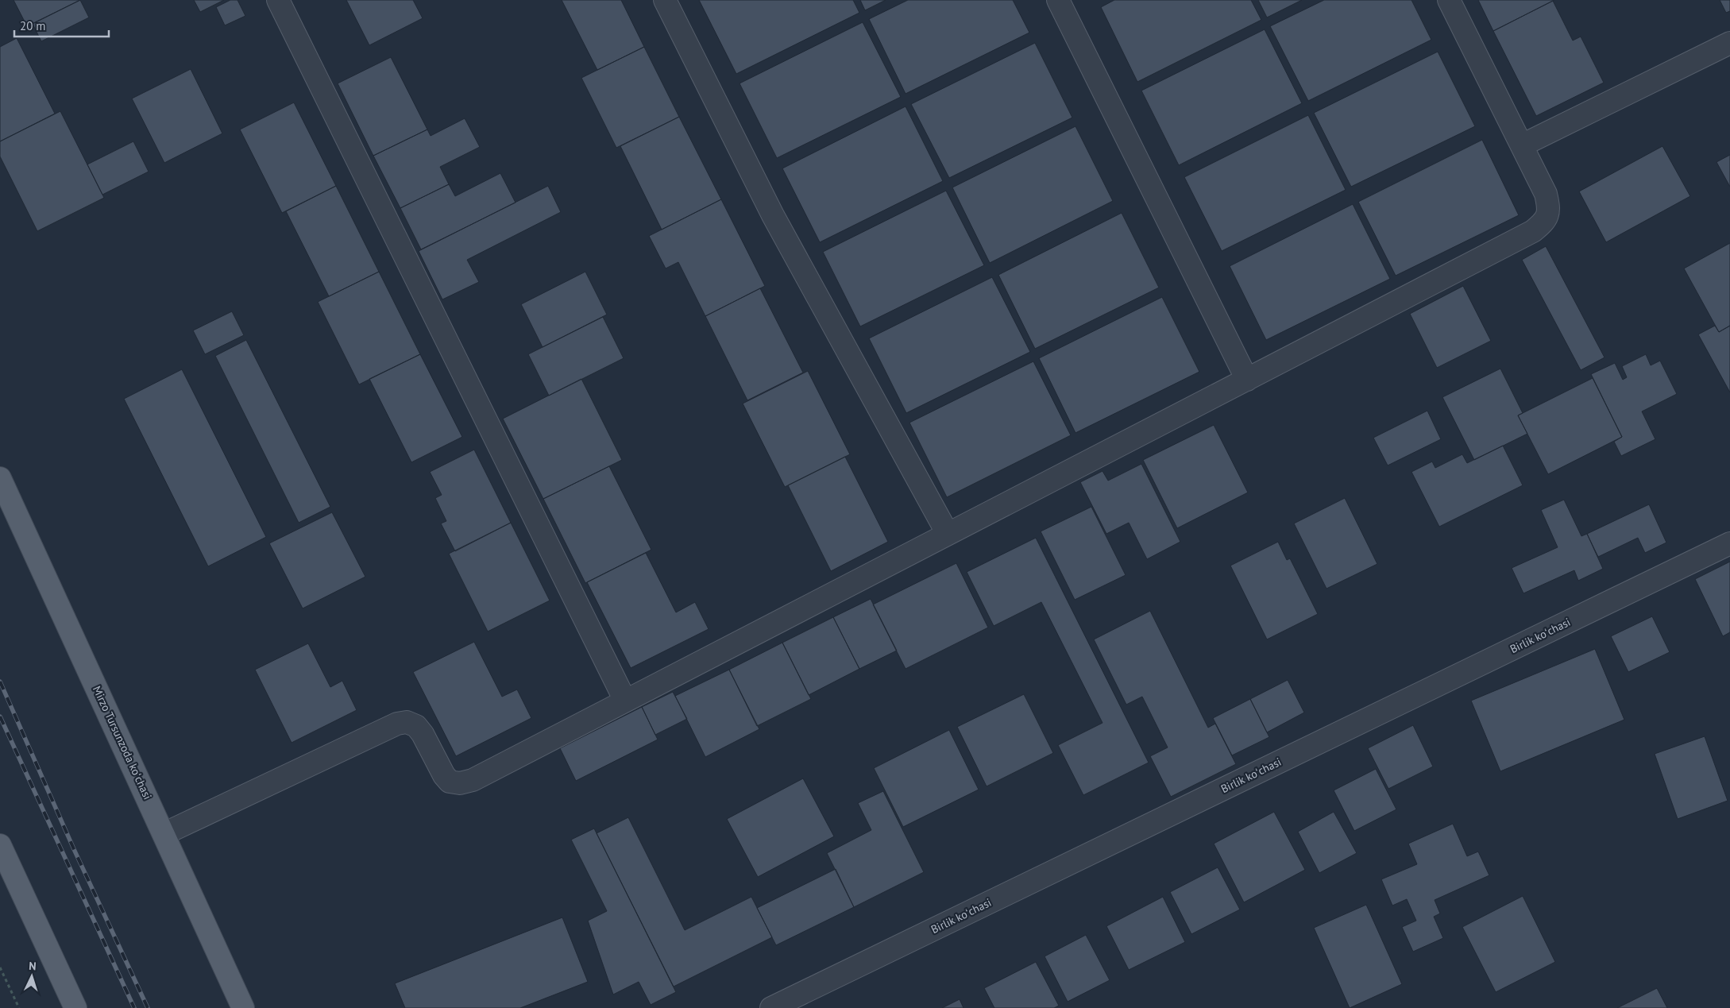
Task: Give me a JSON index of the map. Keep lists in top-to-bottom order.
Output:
{
  "streets": {
    "main road": ["Mirzo Tursunzoda koʻchasi"],
    "street": ["Birlik koʻchasi"]
  },
  "scale_bar": "20 m",
  "north": "top"
}
